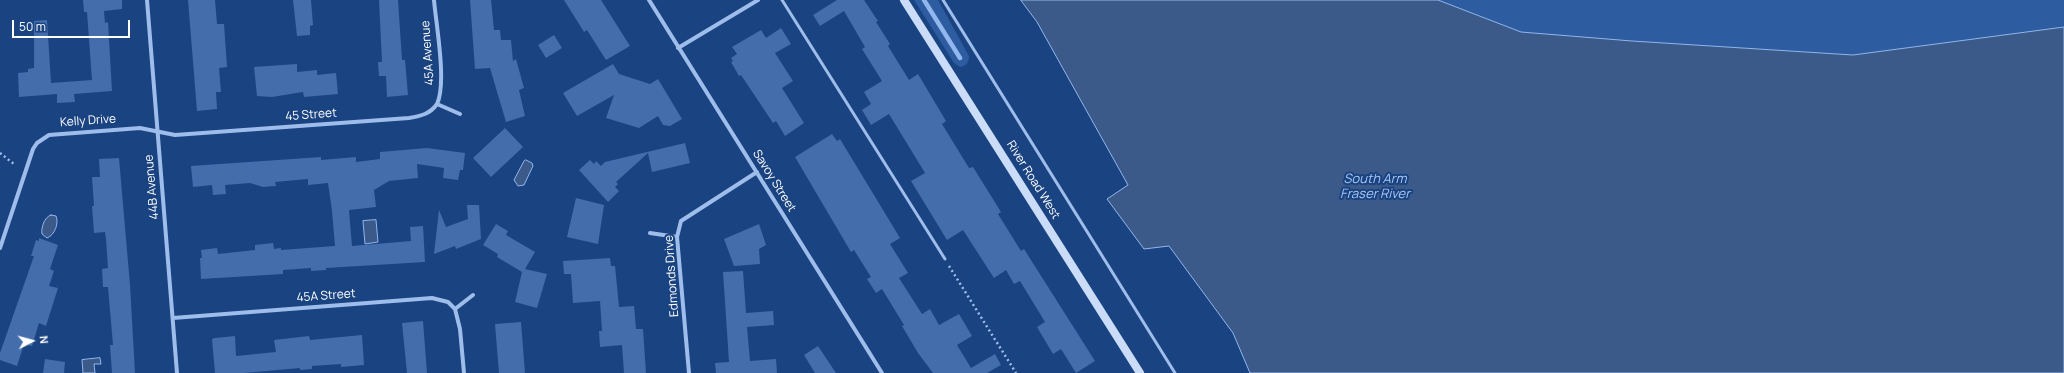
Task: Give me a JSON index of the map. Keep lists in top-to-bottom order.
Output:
{
  "streets": {
    "main road": ["River Road West"],
    "street": [
      "45A Avenue",
      "45 Street",
      "Kelly Drive",
      "Savoy Street",
      "44B Avenue",
      "Edmonds Drive",
      "45A Street"
    ]
  },
  "crossings": [
    ["45A Avenue", "45 Street"],
    ["45 Street", "Kelly Drive"],
    ["45 Street", "44B Avenue"],
    ["Kelly Drive", "44B Avenue"],
    ["Savoy Street", "Edmonds Drive"],
    ["44B Avenue", "45A Street"]
  ],
  "water": ["South Arm Fraser River"],
  "scale_bar": "50 m",
  "north": "right"
}
